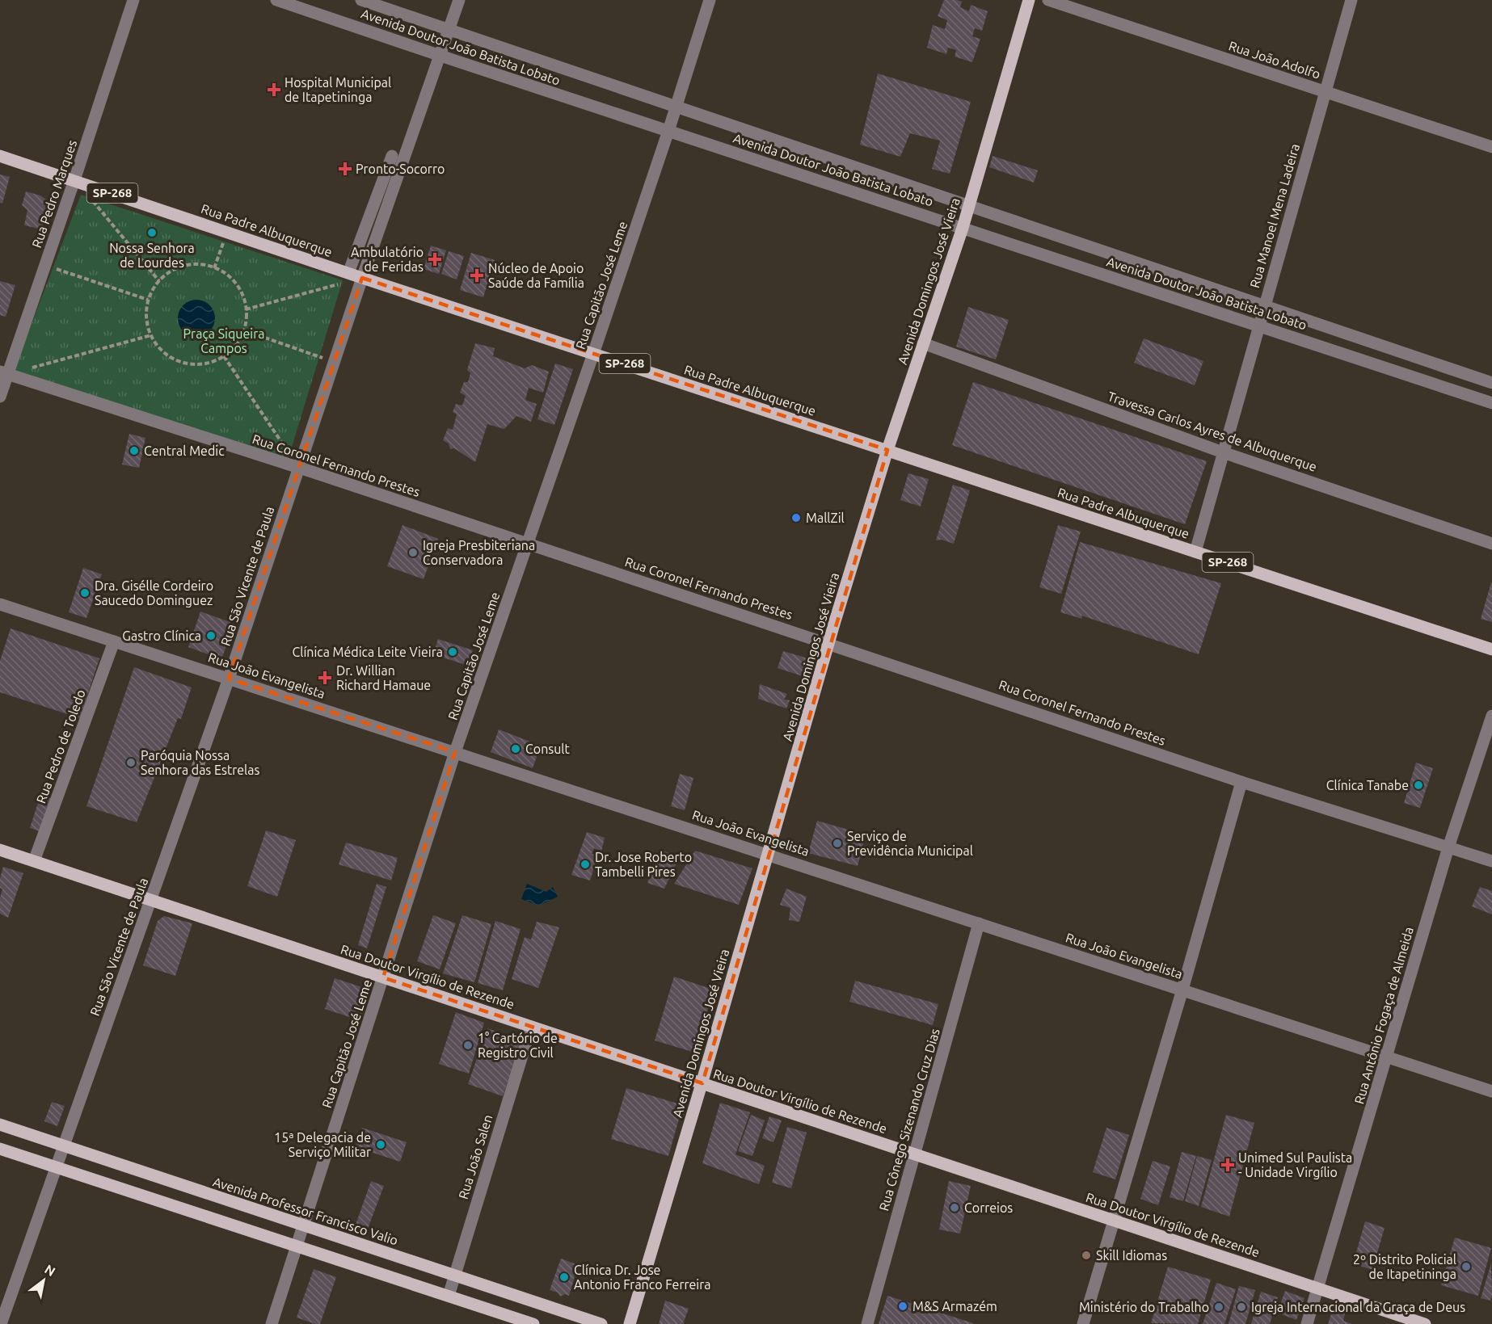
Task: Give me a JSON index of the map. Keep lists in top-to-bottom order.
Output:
{
  "streets": {
    "main road": [
      "SP-268",
      "Rua Padre Albuquerque",
      "Avenida Domingos José Vieira",
      "Rua Doutor Virgílio de Rezende",
      "Avenida Professor Francisco Valio"
    ],
    "street": [
      "Avenida Doutor João Batista Lobato",
      "Rua João Adolfo",
      "Rua Pedro Marques",
      "Rua Manoel Mena Ladeira",
      "Rua Capitão José Leme",
      "Travessa Carlos Ayres de Albuquerque",
      "Rua Coronel Fernando Prestes",
      "Rua São Vicente de Paula",
      "Rua João Evangelista",
      "Rua Pedro de Toledo",
      "Rua Antônio Fogaça de Almeida",
      "Rua Cônego Sizenando Cruz Dias",
      "Rua João Salen"
    ]
  },
  "crossings": [
    ["Avenida Doutor João Batista Lobato", "Rua Manoel Mena Ladeira"],
    ["Avenida Doutor João Batista Lobato", "Avenida Domingos José Vieira"],
    ["Avenida Doutor João Batista Lobato", "Rua Capitão José Leme"],
    ["Avenida Doutor João Batista Lobato", "Rua São Vicente de Paula"],
    ["Rua João Adolfo", "Rua Manoel Mena Ladeira"],
    ["Rua Pedro Marques", "Rua Padre Albuquerque"],
    ["Rua Pedro Marques", "Rua Coronel Fernando Prestes"],
    ["Rua Manoel Mena Ladeira", "Rua Padre Albuquerque"],
    ["Rua Manoel Mena Ladeira", "Travessa Carlos Ayres de Albuquerque"],
    ["Rua Padre Albuquerque", "Avenida Domingos José Vieira"],
    ["Rua Padre Albuquerque", "Rua Capitão José Leme"],
    ["Rua Padre Albuquerque", "Rua São Vicente de Paula"],
    ["Avenida Domingos José Vieira", "Travessa Carlos Ayres de Albuquerque"],
    ["Avenida Domingos José Vieira", "Rua Coronel Fernando Prestes"],
    ["Avenida Domingos José Vieira", "Rua João Evangelista"],
    ["Avenida Domingos José Vieira", "Rua Doutor Virgílio de Rezende"],
    ["Rua Capitão José Leme", "Rua Coronel Fernando Prestes"],
    ["Rua Capitão José Leme", "Rua João Evangelista"],
    ["Rua Capitão José Leme", "Rua Doutor Virgílio de Rezende"],
    ["Rua Capitão José Leme", "Avenida Professor Francisco Valio"],
    ["Rua Coronel Fernando Prestes", "Rua São Vicente de Paula"],
    ["Rua Coronel Fernando Prestes", "Rua Antônio Fogaça de Almeida"],
    ["Rua São Vicente de Paula", "Rua João Evangelista"],
    ["Rua São Vicente de Paula", "Rua Doutor Virgílio de Rezende"],
    ["Rua São Vicente de Paula", "Avenida Professor Francisco Valio"],
    ["Rua João Evangelista", "Rua Pedro de Toledo"],
    ["Rua João Evangelista", "Rua Antônio Fogaça de Almeida"],
    ["Rua João Evangelista", "Rua Cônego Sizenando Cruz Dias"],
    ["Rua Pedro de Toledo", "Rua Doutor Virgílio de Rezende"],
    ["Rua Doutor Virgílio de Rezende", "Rua Antônio Fogaça de Almeida"],
    ["Rua Doutor Virgílio de Rezende", "Rua Cônego Sizenando Cruz Dias"],
    ["Rua Doutor Virgílio de Rezende", "Rua João Salen"],
    ["Rua João Salen", "Avenida Professor Francisco Valio"]
  ],
  "parks": ["Praça Siqueira Campos"],
  "places": {
    "health": [
      "Hospital Municipal de Itapetininga",
      "Pronto-Socorro",
      "Ambulatório de Feridas",
      "Núcleo de Apoio Saúde da Família",
      "Dr. Willian Richard Hamaue",
      "Unimed Sul Paulista - Unidade Virgílio"
    ],
    "other": [
      "Nossa Senhora de Lourdes",
      "Central Medic",
      "MallZil",
      "Igreja Presbiteriana Conservadora",
      "Dra. Gisélle Cordeiro Saucedo Dominguez",
      "Gastro Clínica",
      "Clínica Médica Leite Vieira",
      "Consult",
      "Paróquia Nossa Senhora das Estrelas",
      "Clínica Tanabe",
      "Serviço de Previdência Municipal",
      "Dr. Jose Roberto Tambelli Pires",
      "1° Cartório de Registro Civil",
      "15ª Delegacia de Serviço Militar",
      "Correios",
      "Skill Idiomas",
      "2º Distrito Policial de Itapetininga",
      "Clínica Dr. Jose Antonio Franco Ferreira",
      "M&S Armazém",
      "Ministério do Trabalho",
      "Igreja Internacional da Graça de Deus"
    ]
  },
  "north": "top right"
}
